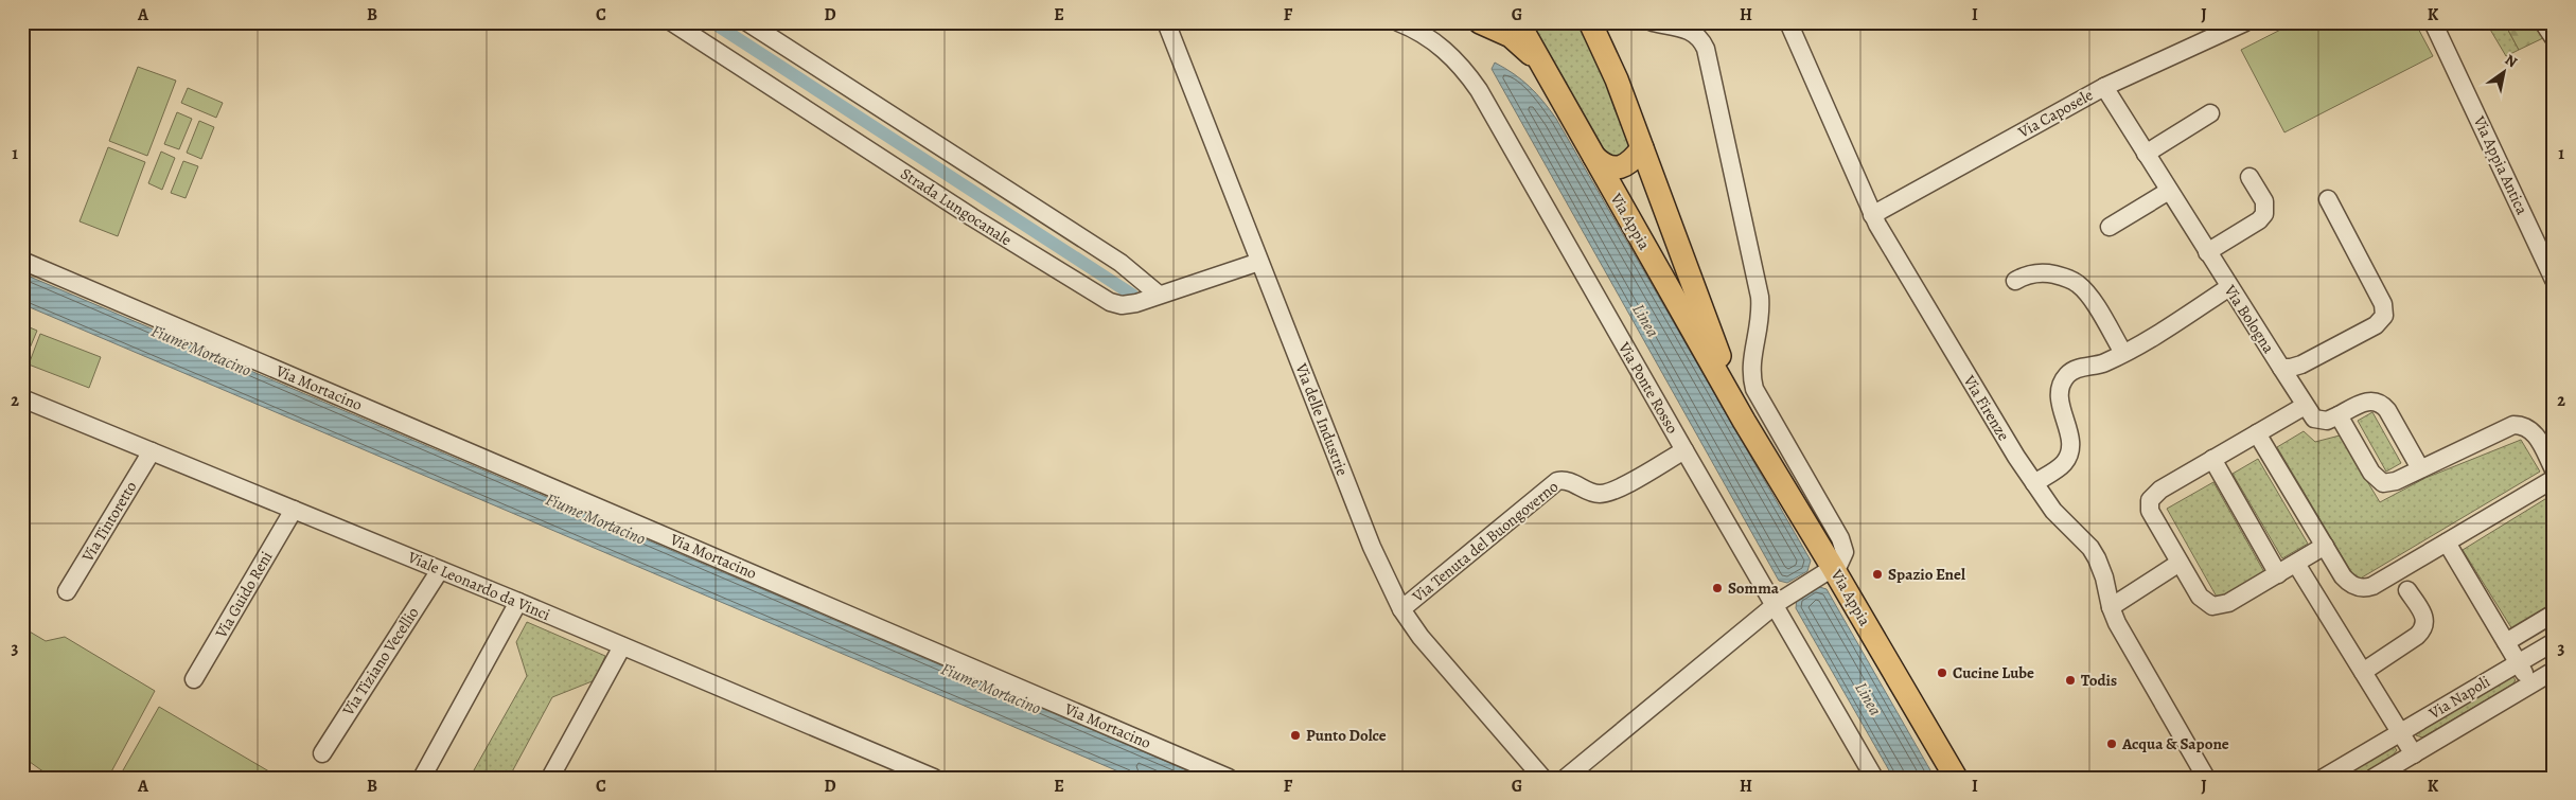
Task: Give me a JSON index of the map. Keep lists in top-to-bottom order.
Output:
{
  "streets": {
    "main road": ["Via Appia"],
    "street": [
      "Via Caposele",
      "Via Appia Antica",
      "Strada Lungocanale",
      "Via Bologna",
      "Via Mortacino",
      "Via Ponte Rosso",
      "Via Firenze",
      "Via delle Industrie",
      "Via Tintoretto",
      "Via Tenuta del Buongoverno",
      "Viale Leonardo da Vinci",
      "Via Guido Reni",
      "Via Tiziano Vecellio",
      "Via Napoli"
    ]
  },
  "crossings": [
    ["Via Caposele", "Via Bologna"],
    ["Via Caposele", "Via Firenze"],
    ["Strada Lungocanale", "Via delle Industrie"],
    ["Via Ponte Rosso", "Via Tenuta del Buongoverno"],
    ["Via delle Industrie", "Via Tenuta del Buongoverno"],
    ["Via Tintoretto", "Viale Leonardo da Vinci"],
    ["Viale Leonardo da Vinci", "Via Guido Reni"],
    ["Viale Leonardo da Vinci", "Via Tiziano Vecellio"]
  ],
  "water": ["Linea", "Fiume Mortacino"],
  "places": [
    "Spazio Enel",
    "Somma",
    "Cucine Lube",
    "Todis",
    "Punto Dolce",
    "Acqua & Sapone"
  ],
  "north": "top right",
  "grid": {
    "columns": [
      "A",
      "B",
      "C",
      "D",
      "E",
      "F",
      "G",
      "H",
      "I",
      "J",
      "K"
    ],
    "rows": ["1", "2", "3"]
  }
}
